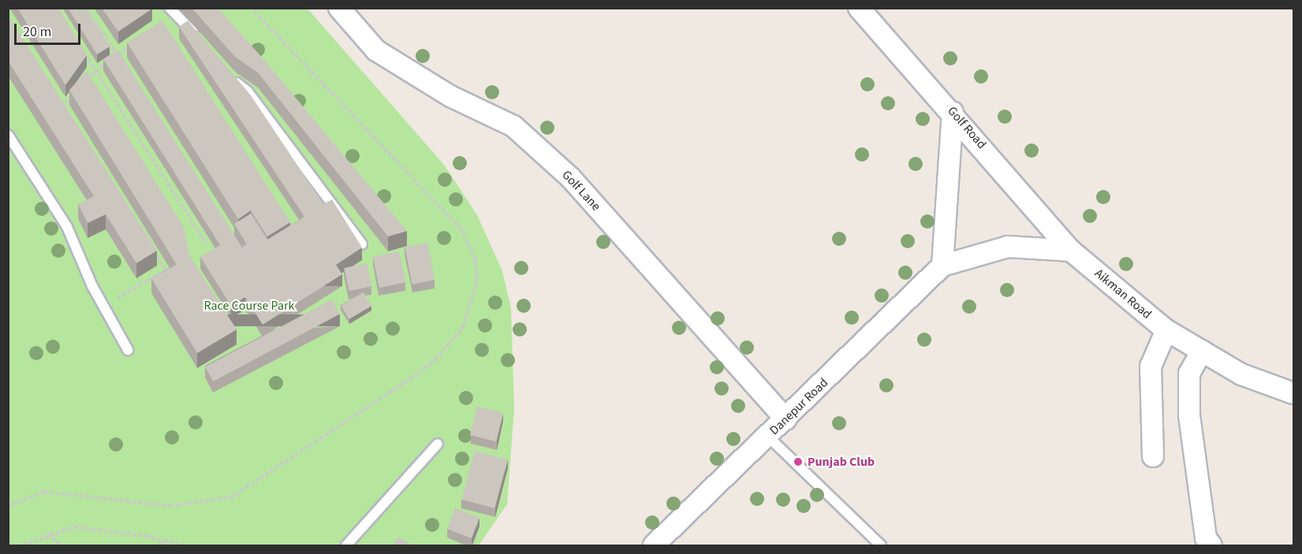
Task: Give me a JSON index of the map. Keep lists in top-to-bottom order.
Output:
{
  "streets": {
    "street": [
      "Golf Road",
      "Golf Lane",
      "Aikman Road",
      "Danepur Road"
    ]
  },
  "crossings": [
    ["Golf Road", "Aikman Road"],
    ["Golf Lane", "Danepur Road"]
  ],
  "parks": ["Race Course Park"],
  "places": ["Punjab Club"],
  "scale_bar": "20 m"
}
